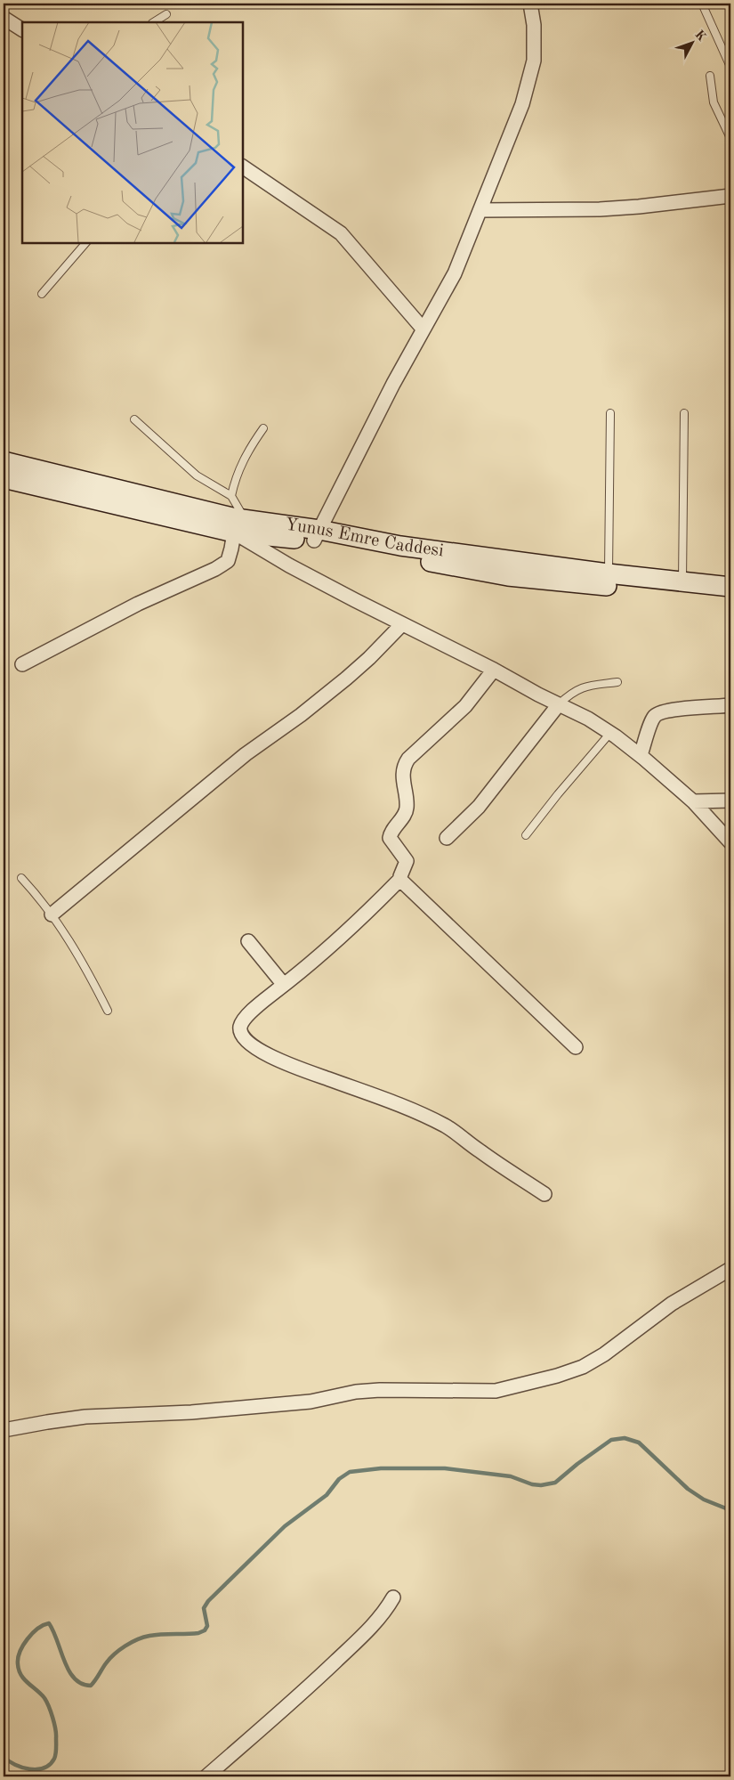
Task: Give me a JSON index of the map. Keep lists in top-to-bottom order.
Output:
{
  "streets": {
    "street": ["Yunus Emre Caddesi"]
  },
  "north": "top right"
}
